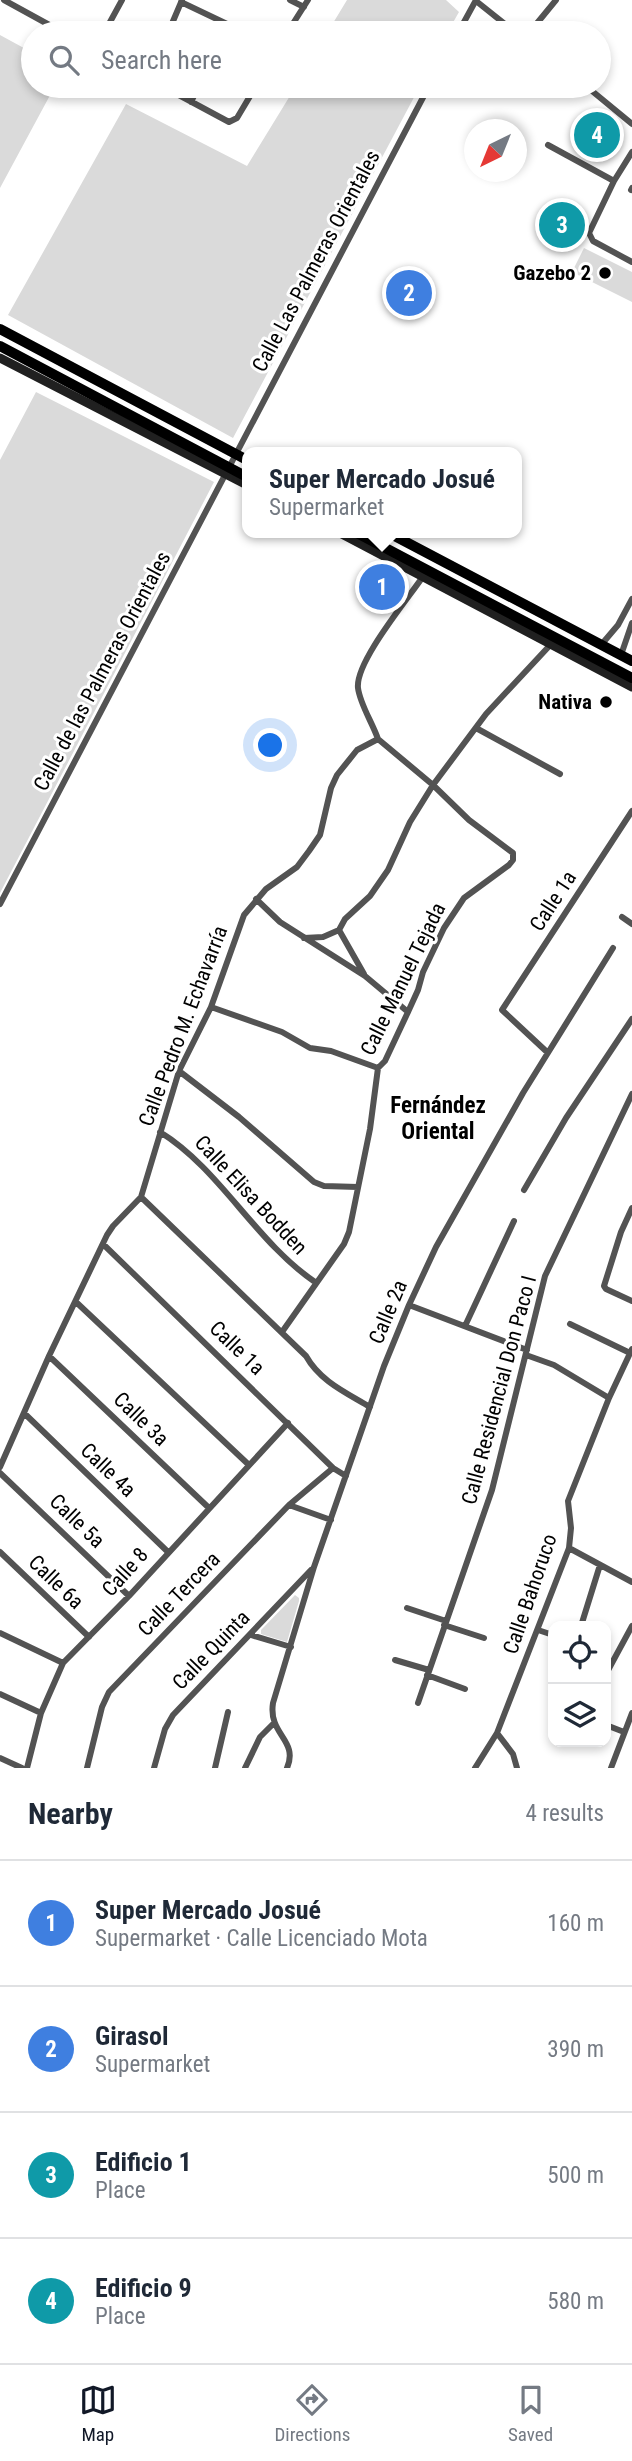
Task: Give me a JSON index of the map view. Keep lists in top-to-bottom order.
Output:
{
  "streets": {
    "street": [
      "Calle Las Palmeras Orientales",
      "Calle de las Palmeras Orientales",
      "Calle 1a",
      "Calle Manuel Tejada",
      "Calle Pedro M. Echavarría",
      "Calle Elisa Bodden",
      "Calle 2a",
      "Calle Residencial Don Paco I",
      "Calle 3a",
      "Calle 4a",
      "Calle 5a",
      "Calle 8",
      "Calle 6a",
      "Calle Tercera",
      "Calle Bahoruco",
      "Calle Quinta"
    ]
  },
  "crossings": [
    ["Calle Las Palmeras Orientales", "Calle de las Palmeras Orientales"],
    ["Calle 1a", "Calle Pedro M. Echavarría"],
    ["Calle 1a", "Calle 2a"],
    ["Calle 1a", "Calle 8"],
    ["Calle 1a", "Calle Tercera"],
    ["Calle Manuel Tejada", "Calle Elisa Bodden"],
    ["Calle Pedro M. Echavarría", "Calle Elisa Bodden"],
    ["Calle Pedro M. Echavarría", "Calle 3a"],
    ["Calle Pedro M. Echavarría", "Calle 4a"],
    ["Calle 2a", "Calle Quinta"],
    ["Calle 3a", "Calle 8"],
    ["Calle 4a", "Calle 8"],
    ["Calle 5a", "Calle 8"],
    ["Calle 8", "Calle 6a"]
  ],
  "districts": ["Fernández Oriental"],
  "places": ["Gazebo 2", "Nativa"],
  "north": "bottom left",
  "page": {
    "search": "Search here",
    "pins": [
      "4",
      "3",
      "2",
      "1"
    ],
    "popup": ["Super Mercado Josué", "Supermarket"],
    "heading": ["Nearby", "4 results"],
    "list": [
      {
        "mark": "1",
        "name": "Super Mercado Josué",
        "note": "Supermarket · Calle Licenciado Mota",
        "value": "160 m"
      },
      {
        "mark": "2",
        "name": "Girasol",
        "note": "Supermarket",
        "value": "390 m"
      },
      {
        "mark": "3",
        "name": "Edificio 1",
        "note": "Place",
        "value": "500 m"
      },
      {
        "mark": "4",
        "name": "Edificio 9",
        "note": "Place",
        "value": "580 m"
      }
    ],
    "nav": ["Map", "Directions", "Saved"]
  }
}
